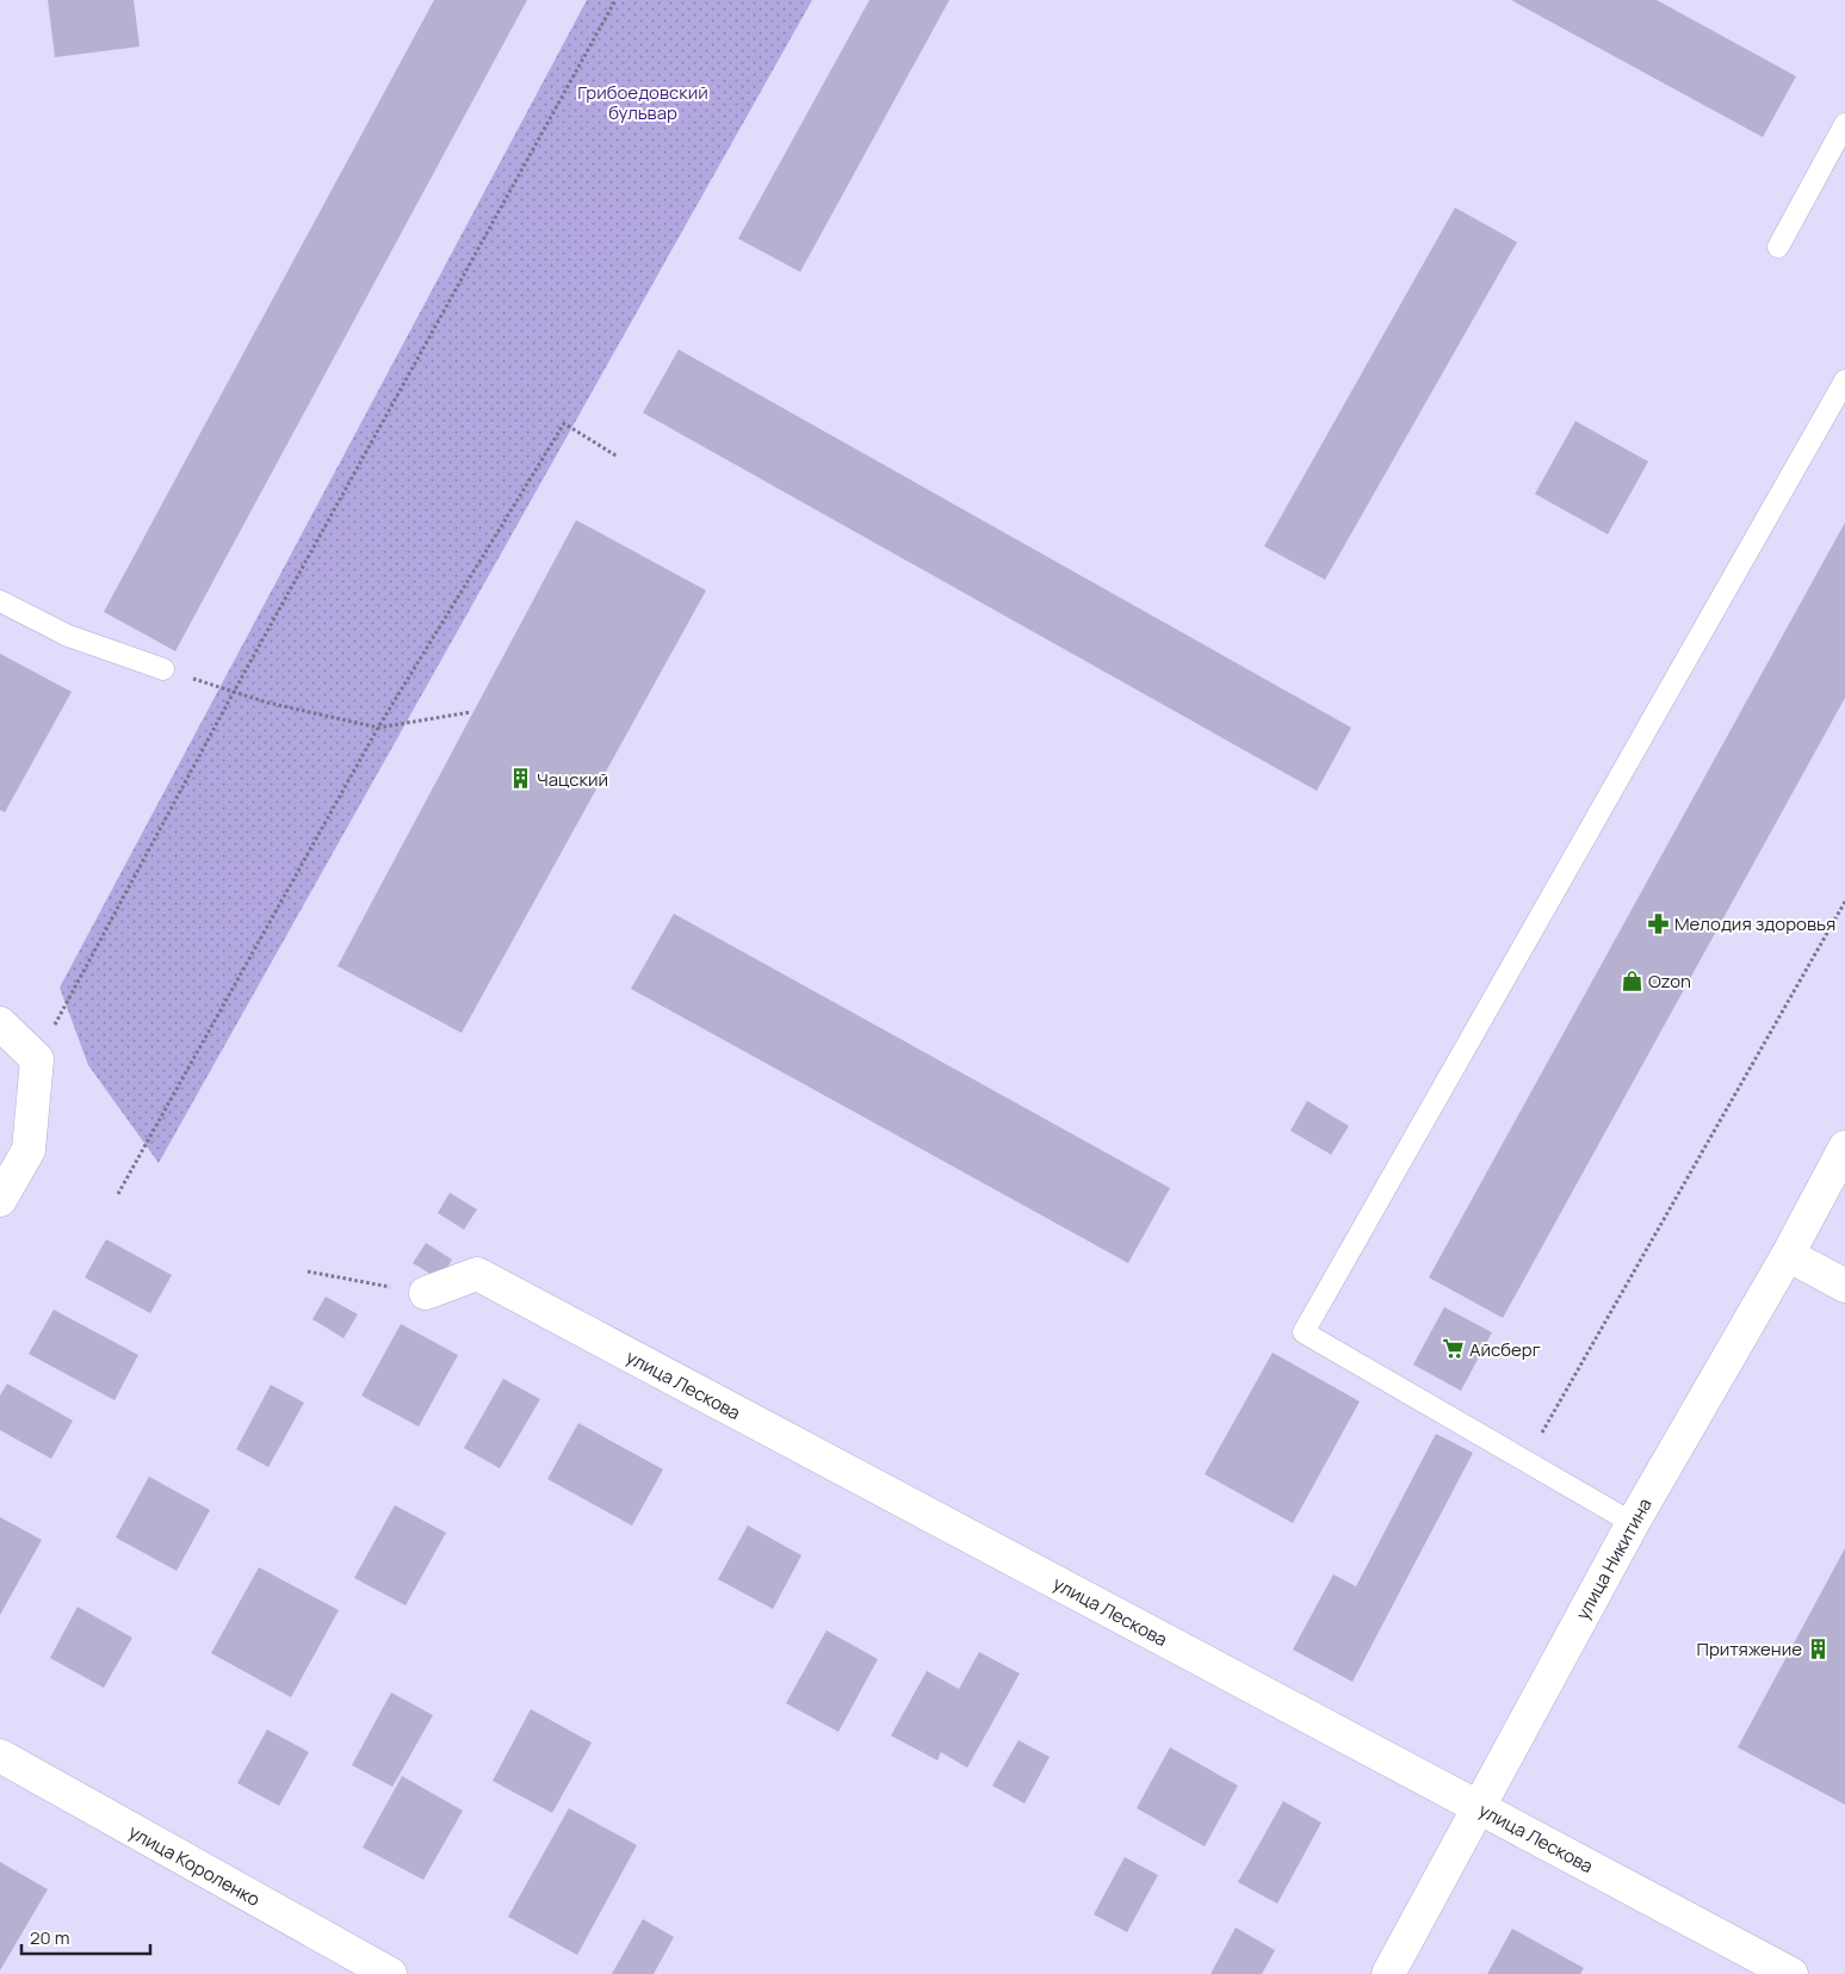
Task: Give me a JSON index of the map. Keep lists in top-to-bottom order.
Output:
{
  "streets": {
    "street": ["улица Лескова", "улица Никитина", "улица Короленко"]
  },
  "crossings": [
    ["улица Лескова", "улица Никитина"]
  ],
  "parks": ["Грибоедовский бульвар"],
  "places": {
    "building": ["Чацский", "Притяжение"],
    "pharmacy": ["Мелодия здоровья"],
    "shop": ["Ozon"],
    "supermarket": ["Айсберг"]
  },
  "scale_bar": "20 m"
}
